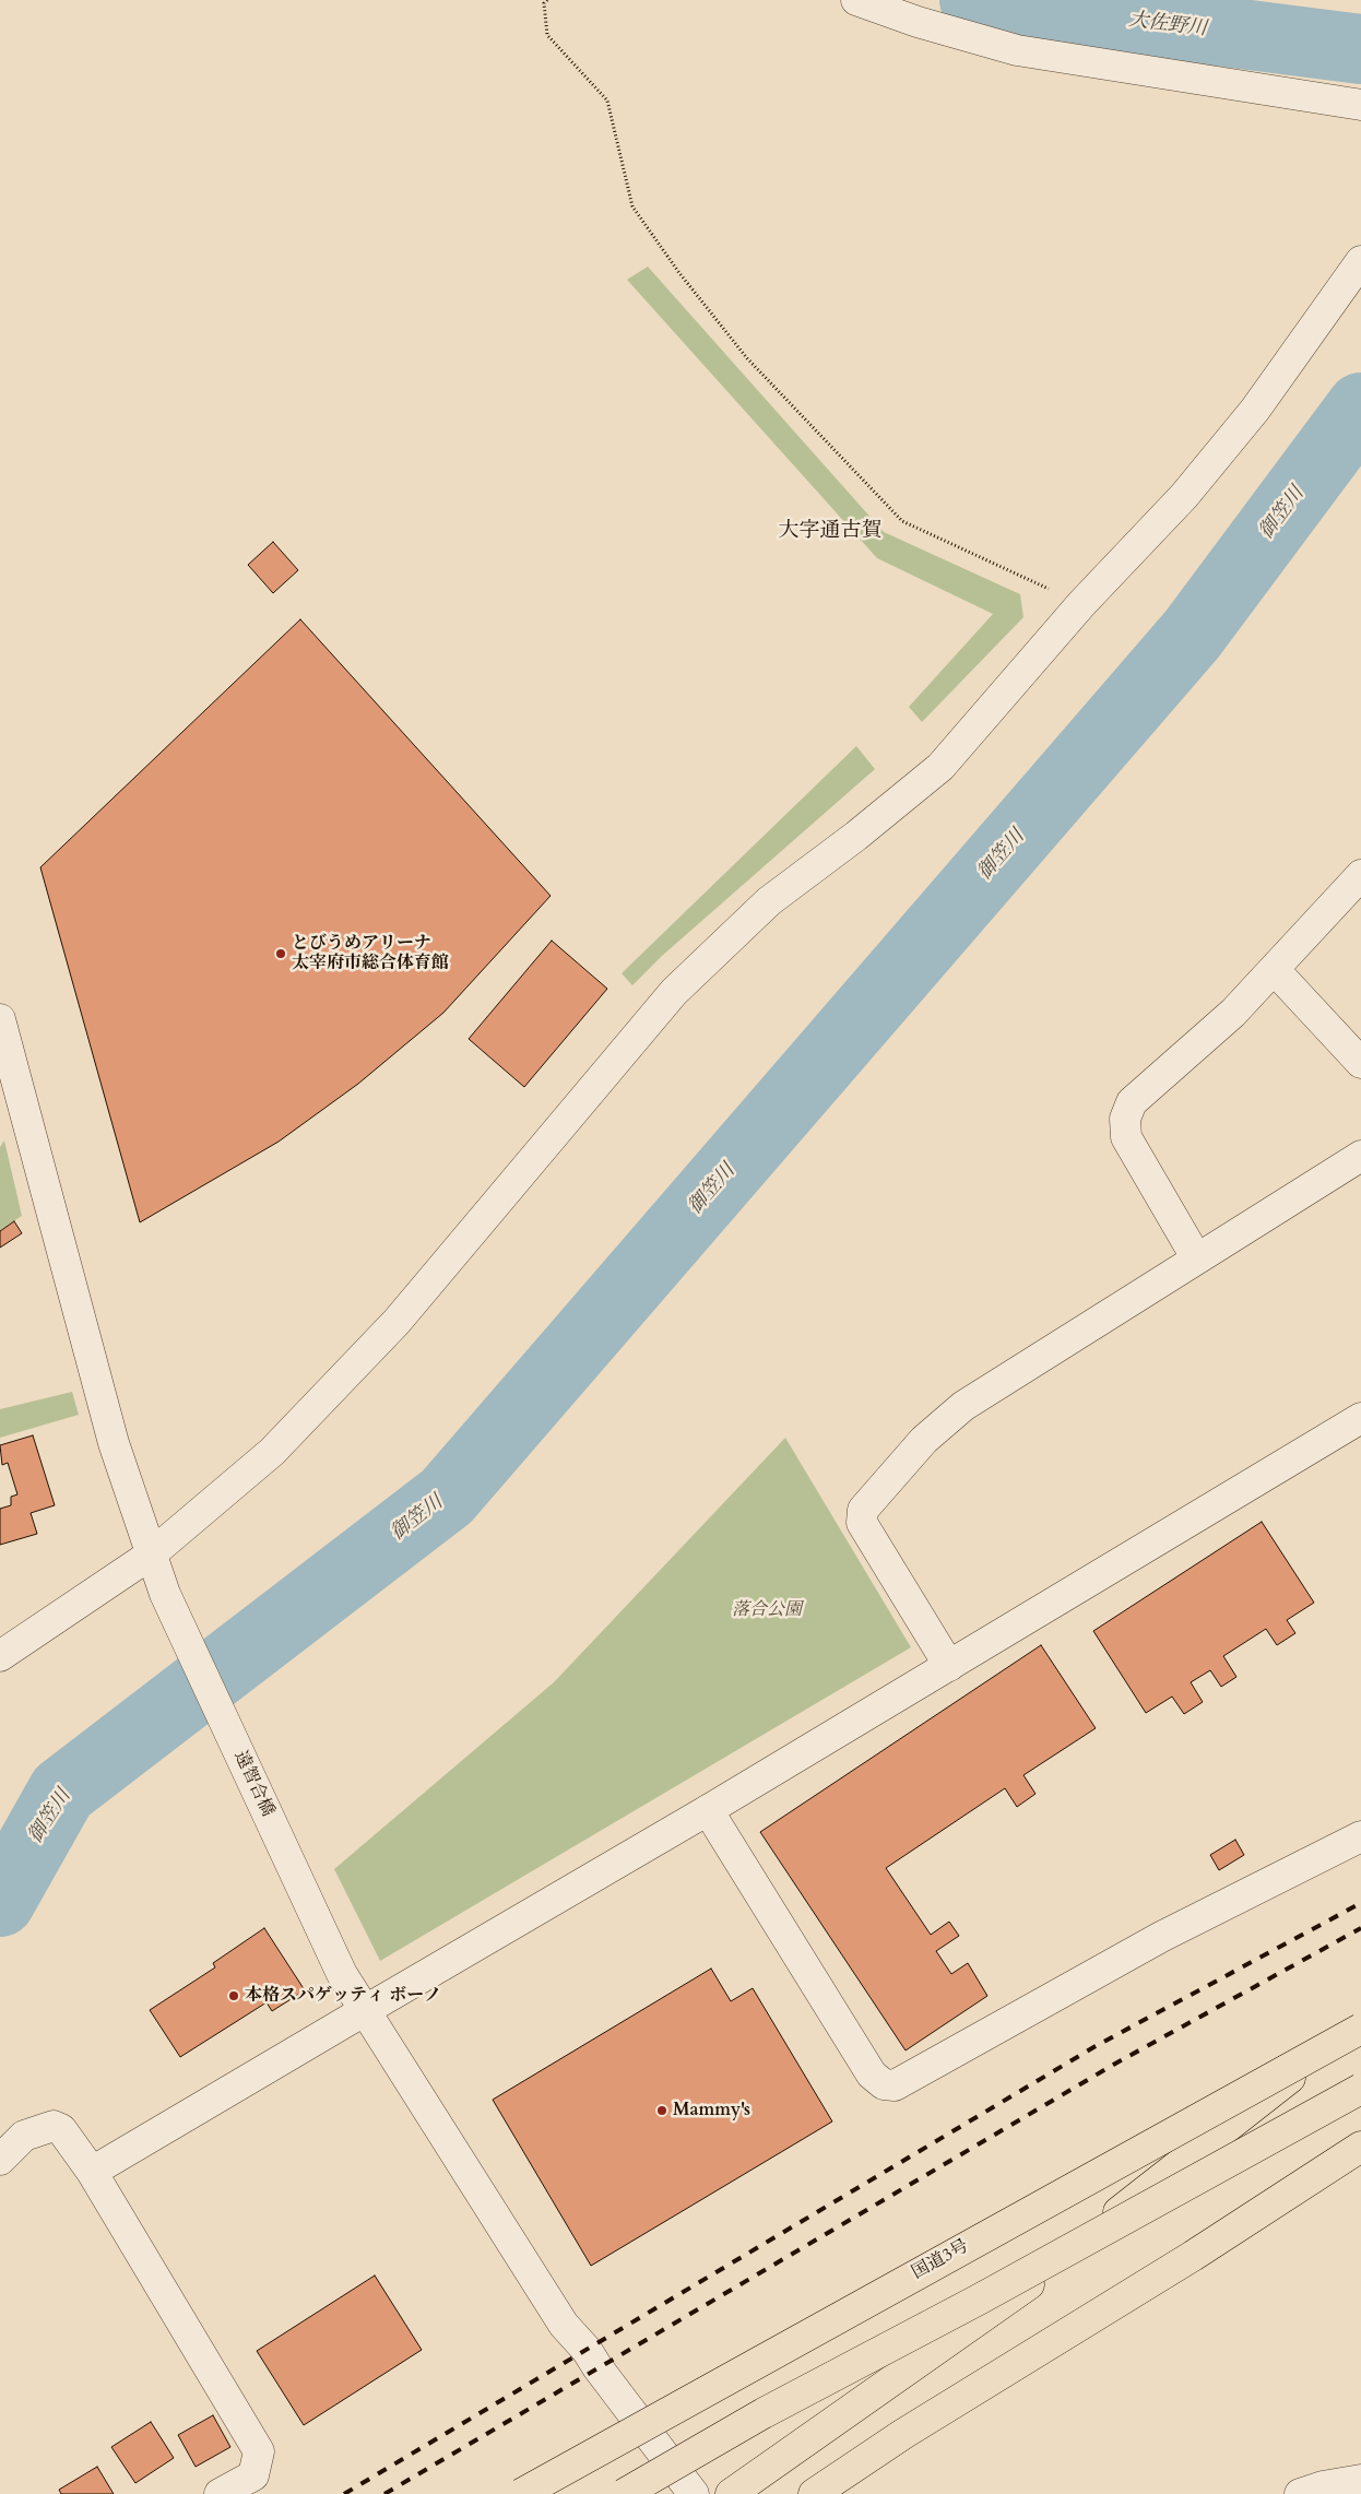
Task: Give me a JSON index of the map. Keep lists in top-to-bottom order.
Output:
{
  "streets": {
    "highway": ["国道3号"],
    "street": ["遠智合橋"]
  },
  "districts": ["大字通古賀"],
  "water": ["大佐野川", "御笠川"],
  "parks": ["落合公園"],
  "places": ["とびうめアリーナ 太宰府市総合体育館", "本格スパゲッティ ボーノ", "Mammy's"]
}
